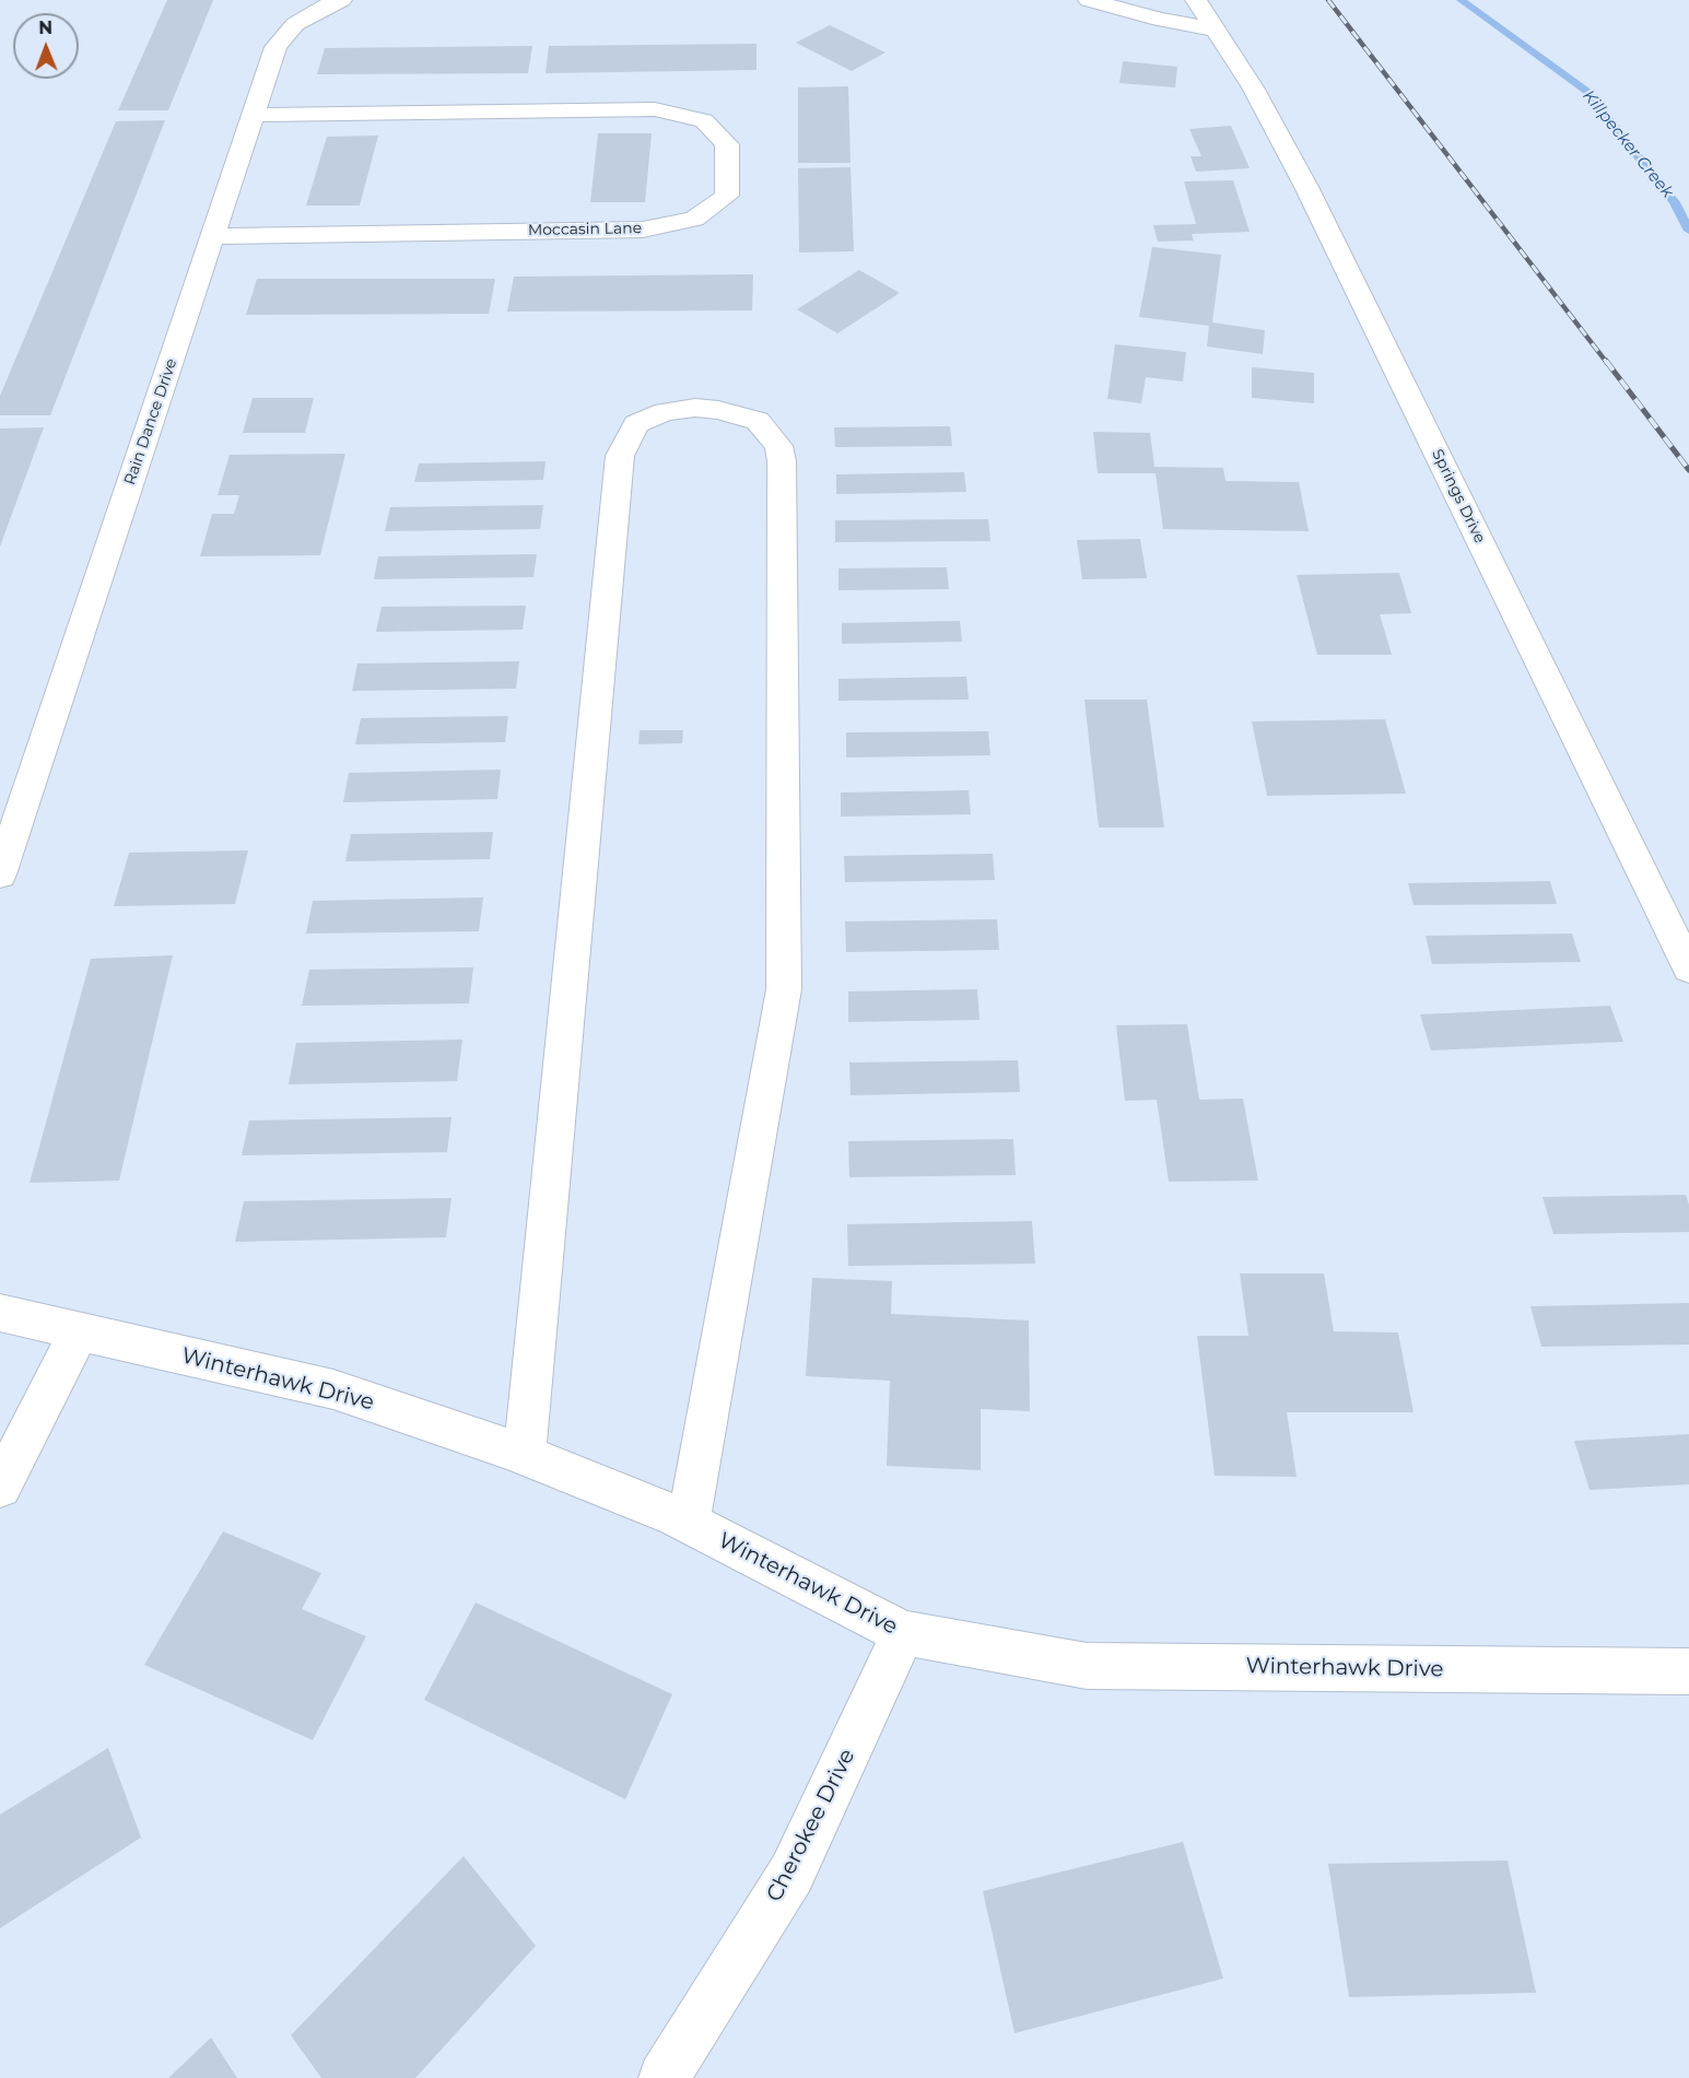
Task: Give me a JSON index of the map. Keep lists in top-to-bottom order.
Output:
{
  "streets": {
    "street": [
      "Moccasin Lane",
      "Rain Dance Drive",
      "Springs Drive",
      "Winterhawk Drive",
      "Cherokee Drive"
    ]
  },
  "crossings": [
    ["Moccasin Lane", "Rain Dance Drive"],
    ["Winterhawk Drive", "Cherokee Drive"]
  ],
  "water": ["Killpecker Creek"],
  "north": "top"
}
